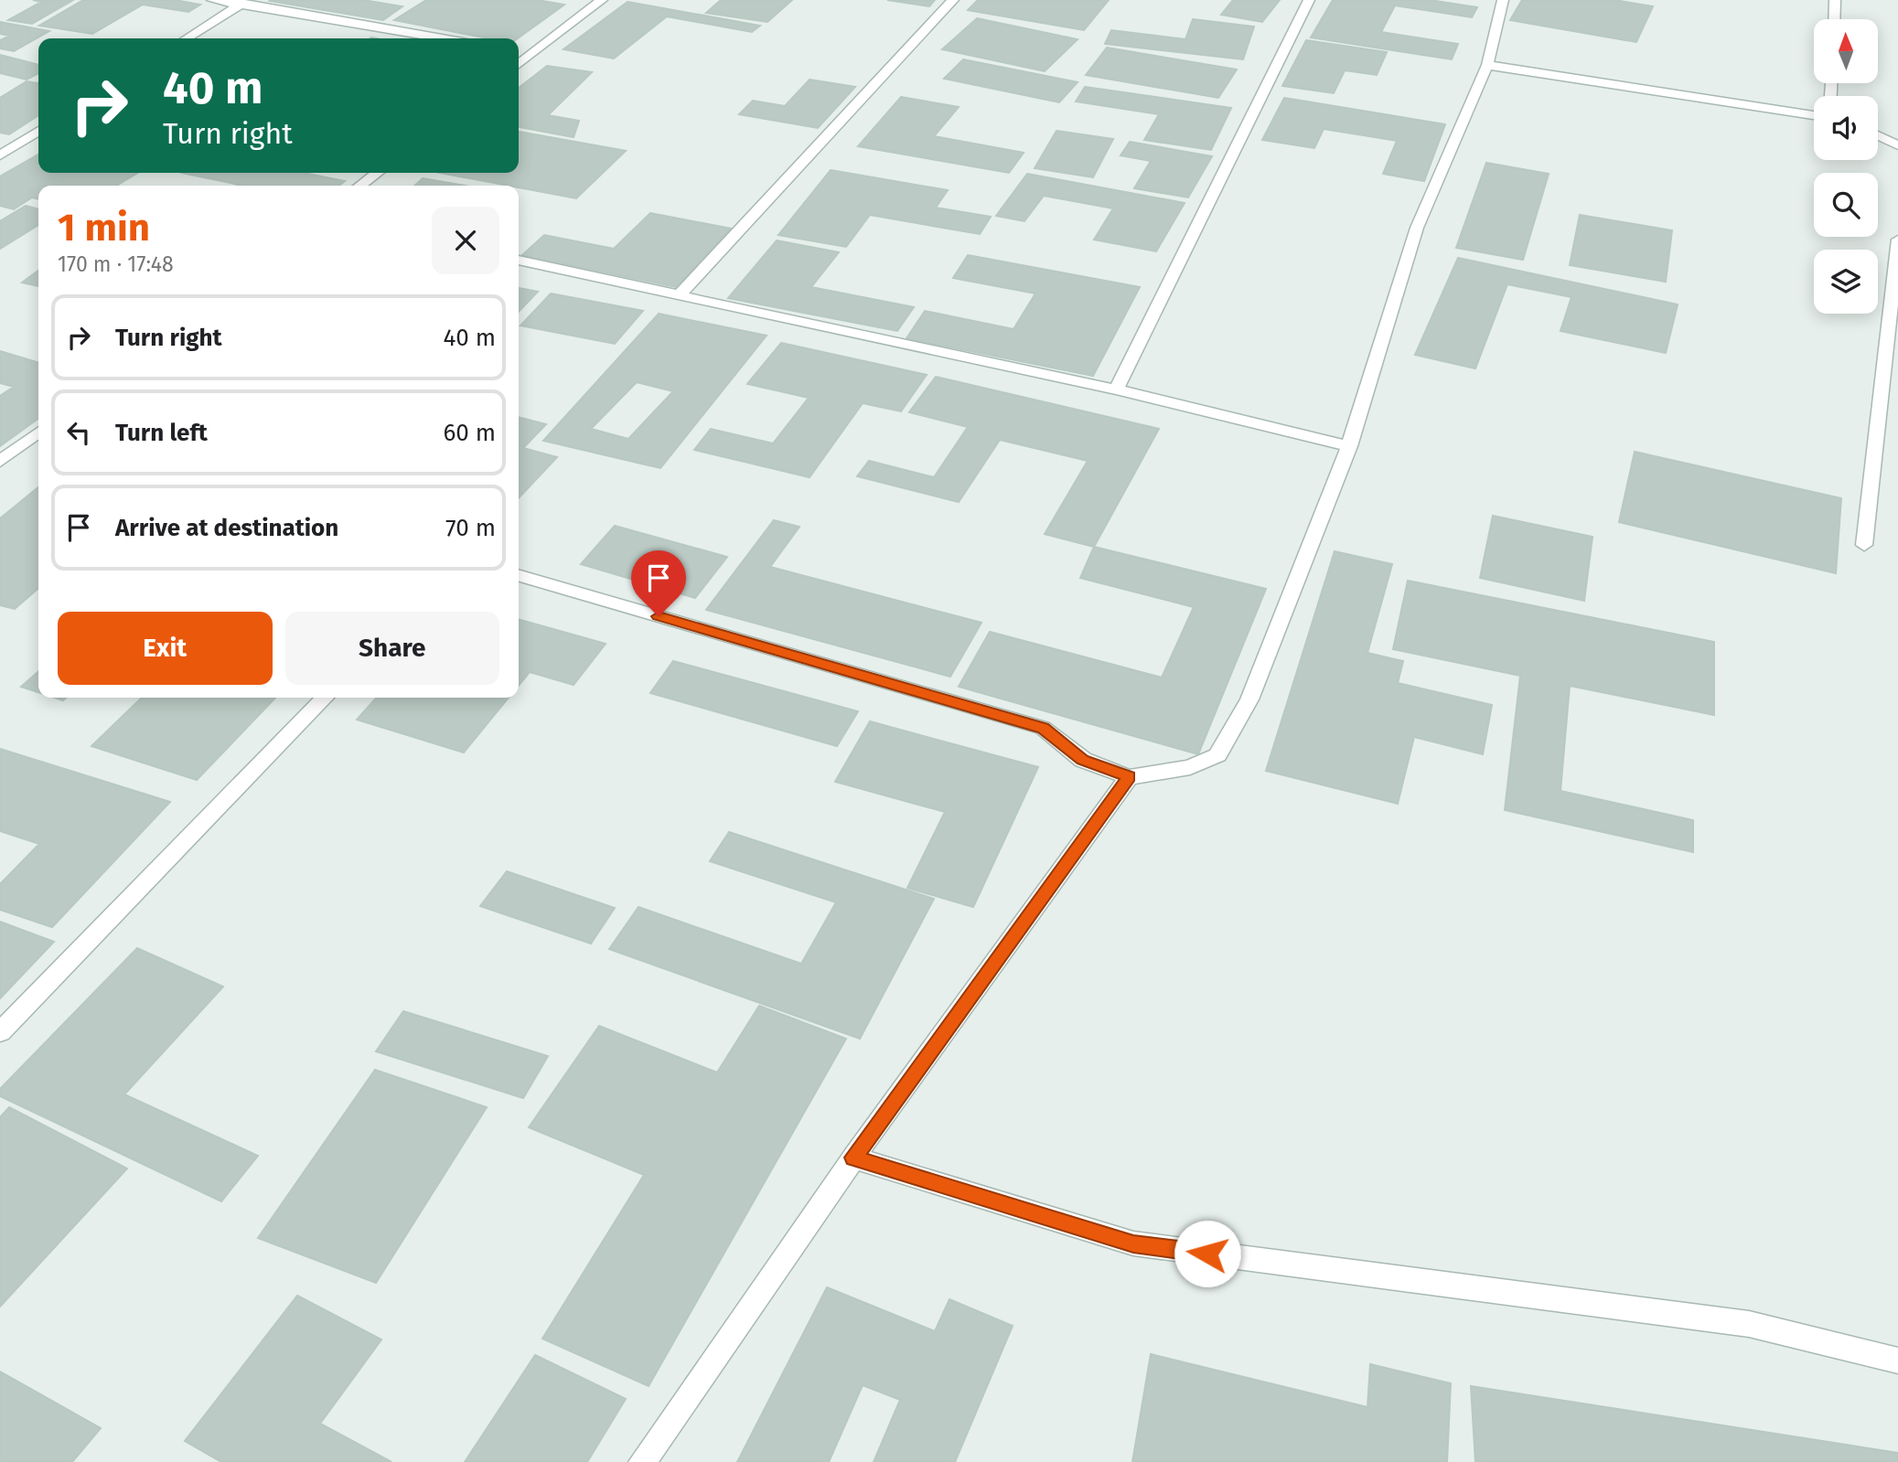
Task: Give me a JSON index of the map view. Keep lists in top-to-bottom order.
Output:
{
  "north": "top",
  "page": {
    "turn": ["40 m", "Turn right"],
    "heading": ["1 min", "170 m · 17:48"],
    "list": [
      {
        "name": "Turn right",
        "value": "40 m"
      },
      {
        "name": "Turn left",
        "value": "60 m"
      },
      {
        "name": "Arrive at destination",
        "value": "70 m"
      }
    ],
    "buttons": ["Exit", "Share"]
  }
}
